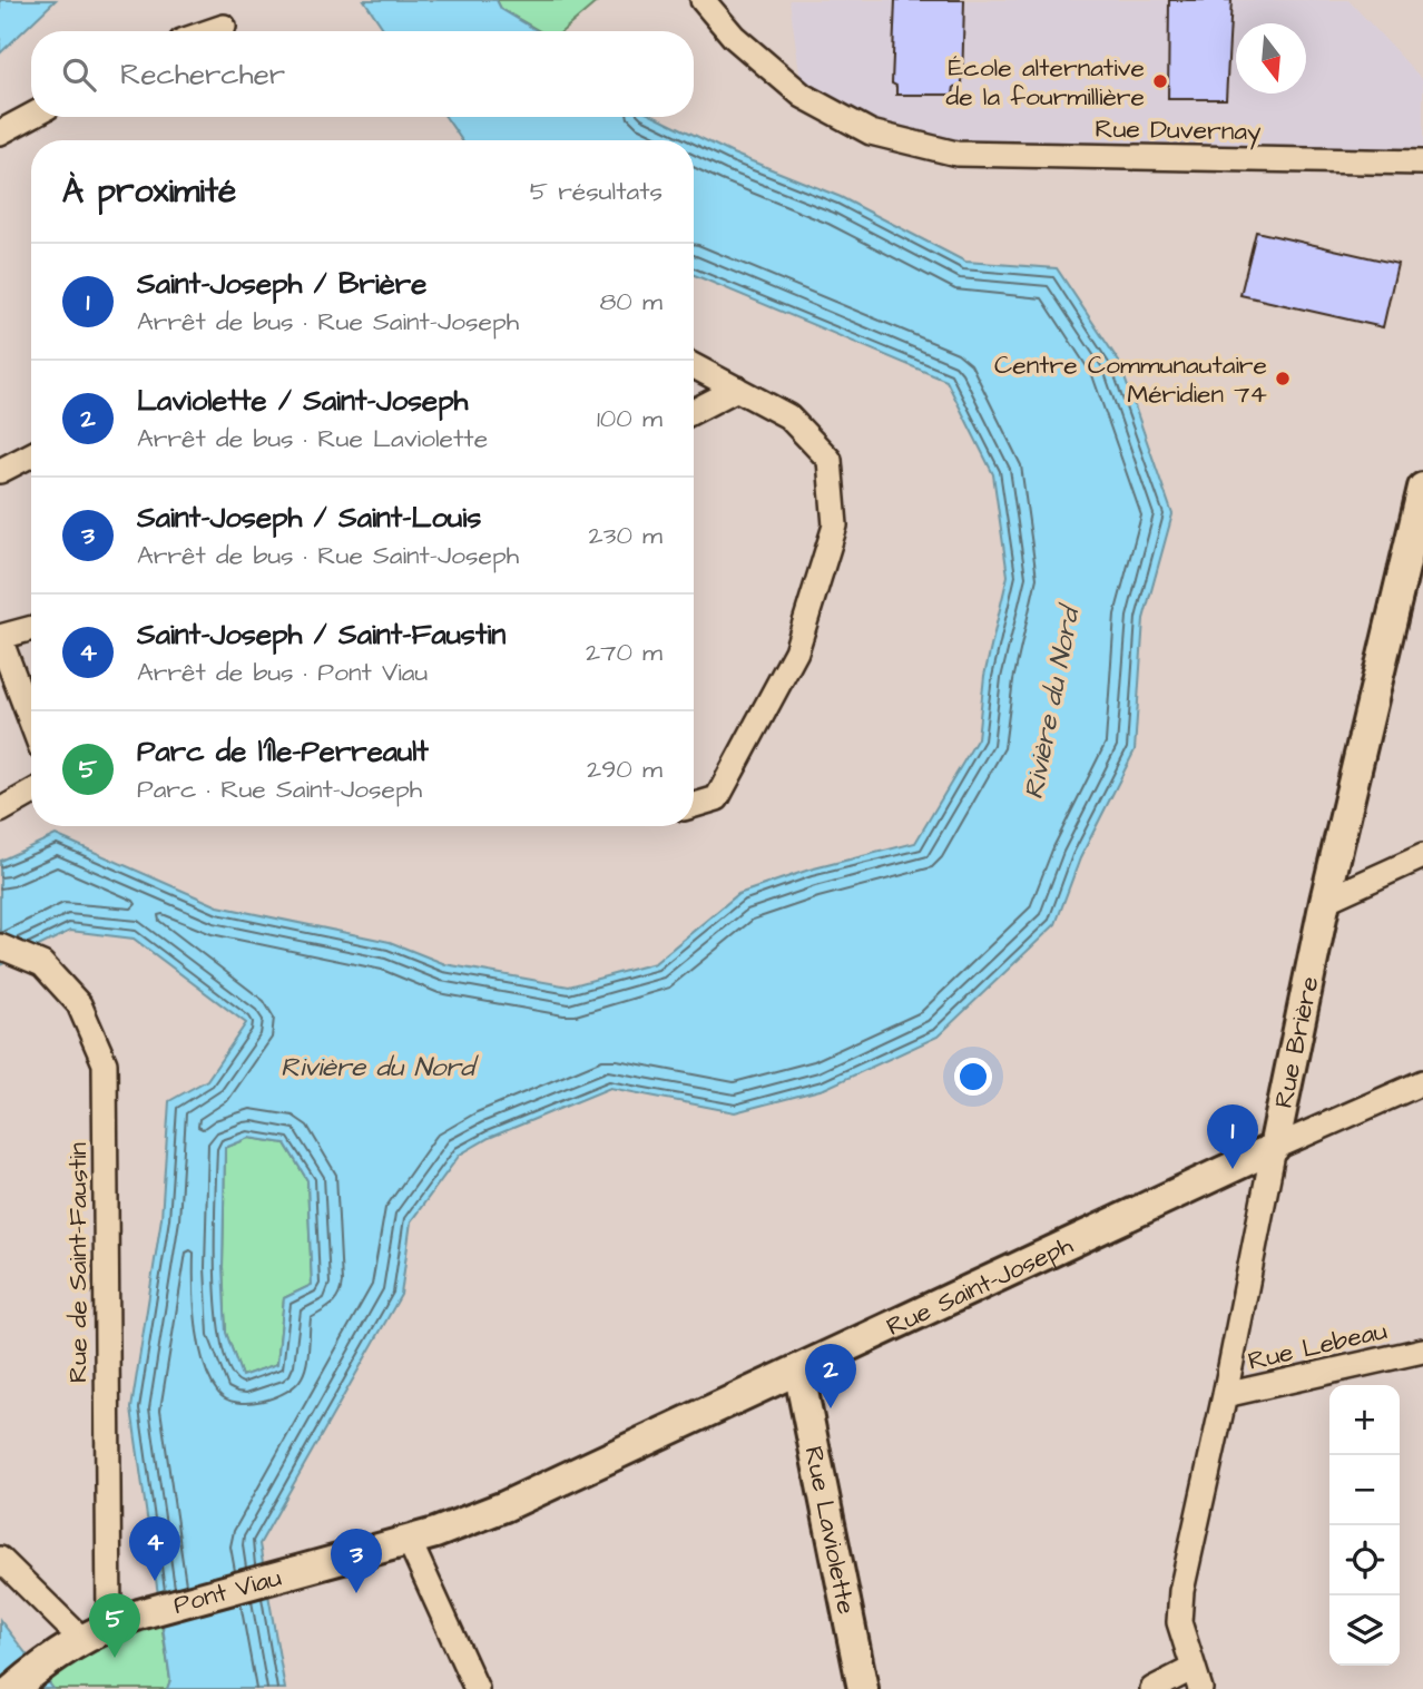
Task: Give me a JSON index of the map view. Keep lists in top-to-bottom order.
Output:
{
  "streets": {
    "street": [
      "Rue Duvernay",
      "Rue Brière",
      "Rue de Saint-Faustin",
      "Rue Saint-Joseph",
      "Rue Lebeau",
      "Rue Laviolette",
      "Pont Viau"
    ]
  },
  "crossings": [
    ["Rue Brière", "Rue Saint-Joseph"],
    ["Rue Brière", "Rue Lebeau"],
    ["Rue de Saint-Faustin", "Pont Viau"],
    ["Rue Saint-Joseph", "Rue Laviolette"],
    ["Rue Saint-Joseph", "Pont Viau"]
  ],
  "water": ["Rivière du Nord"],
  "places": ["École alternative de la fourmillière", "Centre Communautaire Méridien 74"],
  "north": "bottom",
  "page": {
    "search": "Rechercher",
    "heading": ["À proximité", "5 résultats"],
    "list": [
      {
        "mark": "1",
        "name": "Saint-Joseph / Brière",
        "note": "Arrêt de bus · Rue Saint-Joseph",
        "value": "80 m"
      },
      {
        "mark": "2",
        "name": "Laviolette / Saint-Joseph",
        "note": "Arrêt de bus · Rue Laviolette",
        "value": "100 m"
      },
      {
        "mark": "3",
        "name": "Saint-Joseph / Saint-Louis",
        "note": "Arrêt de bus · Rue Saint-Joseph",
        "value": "230 m"
      },
      {
        "mark": "4",
        "name": "Saint-Joseph / Saint-Faustin",
        "note": "Arrêt de bus · Pont Viau",
        "value": "270 m"
      },
      {
        "mark": "5",
        "name": "Parc de l'Île-Perreault",
        "note": "Parc · Rue Saint-Joseph",
        "value": "290 m"
      }
    ],
    "pins": [
      "1",
      "2",
      "4",
      "3",
      "5"
    ],
    "map_buttons": ["+", "−"]
  }
}
